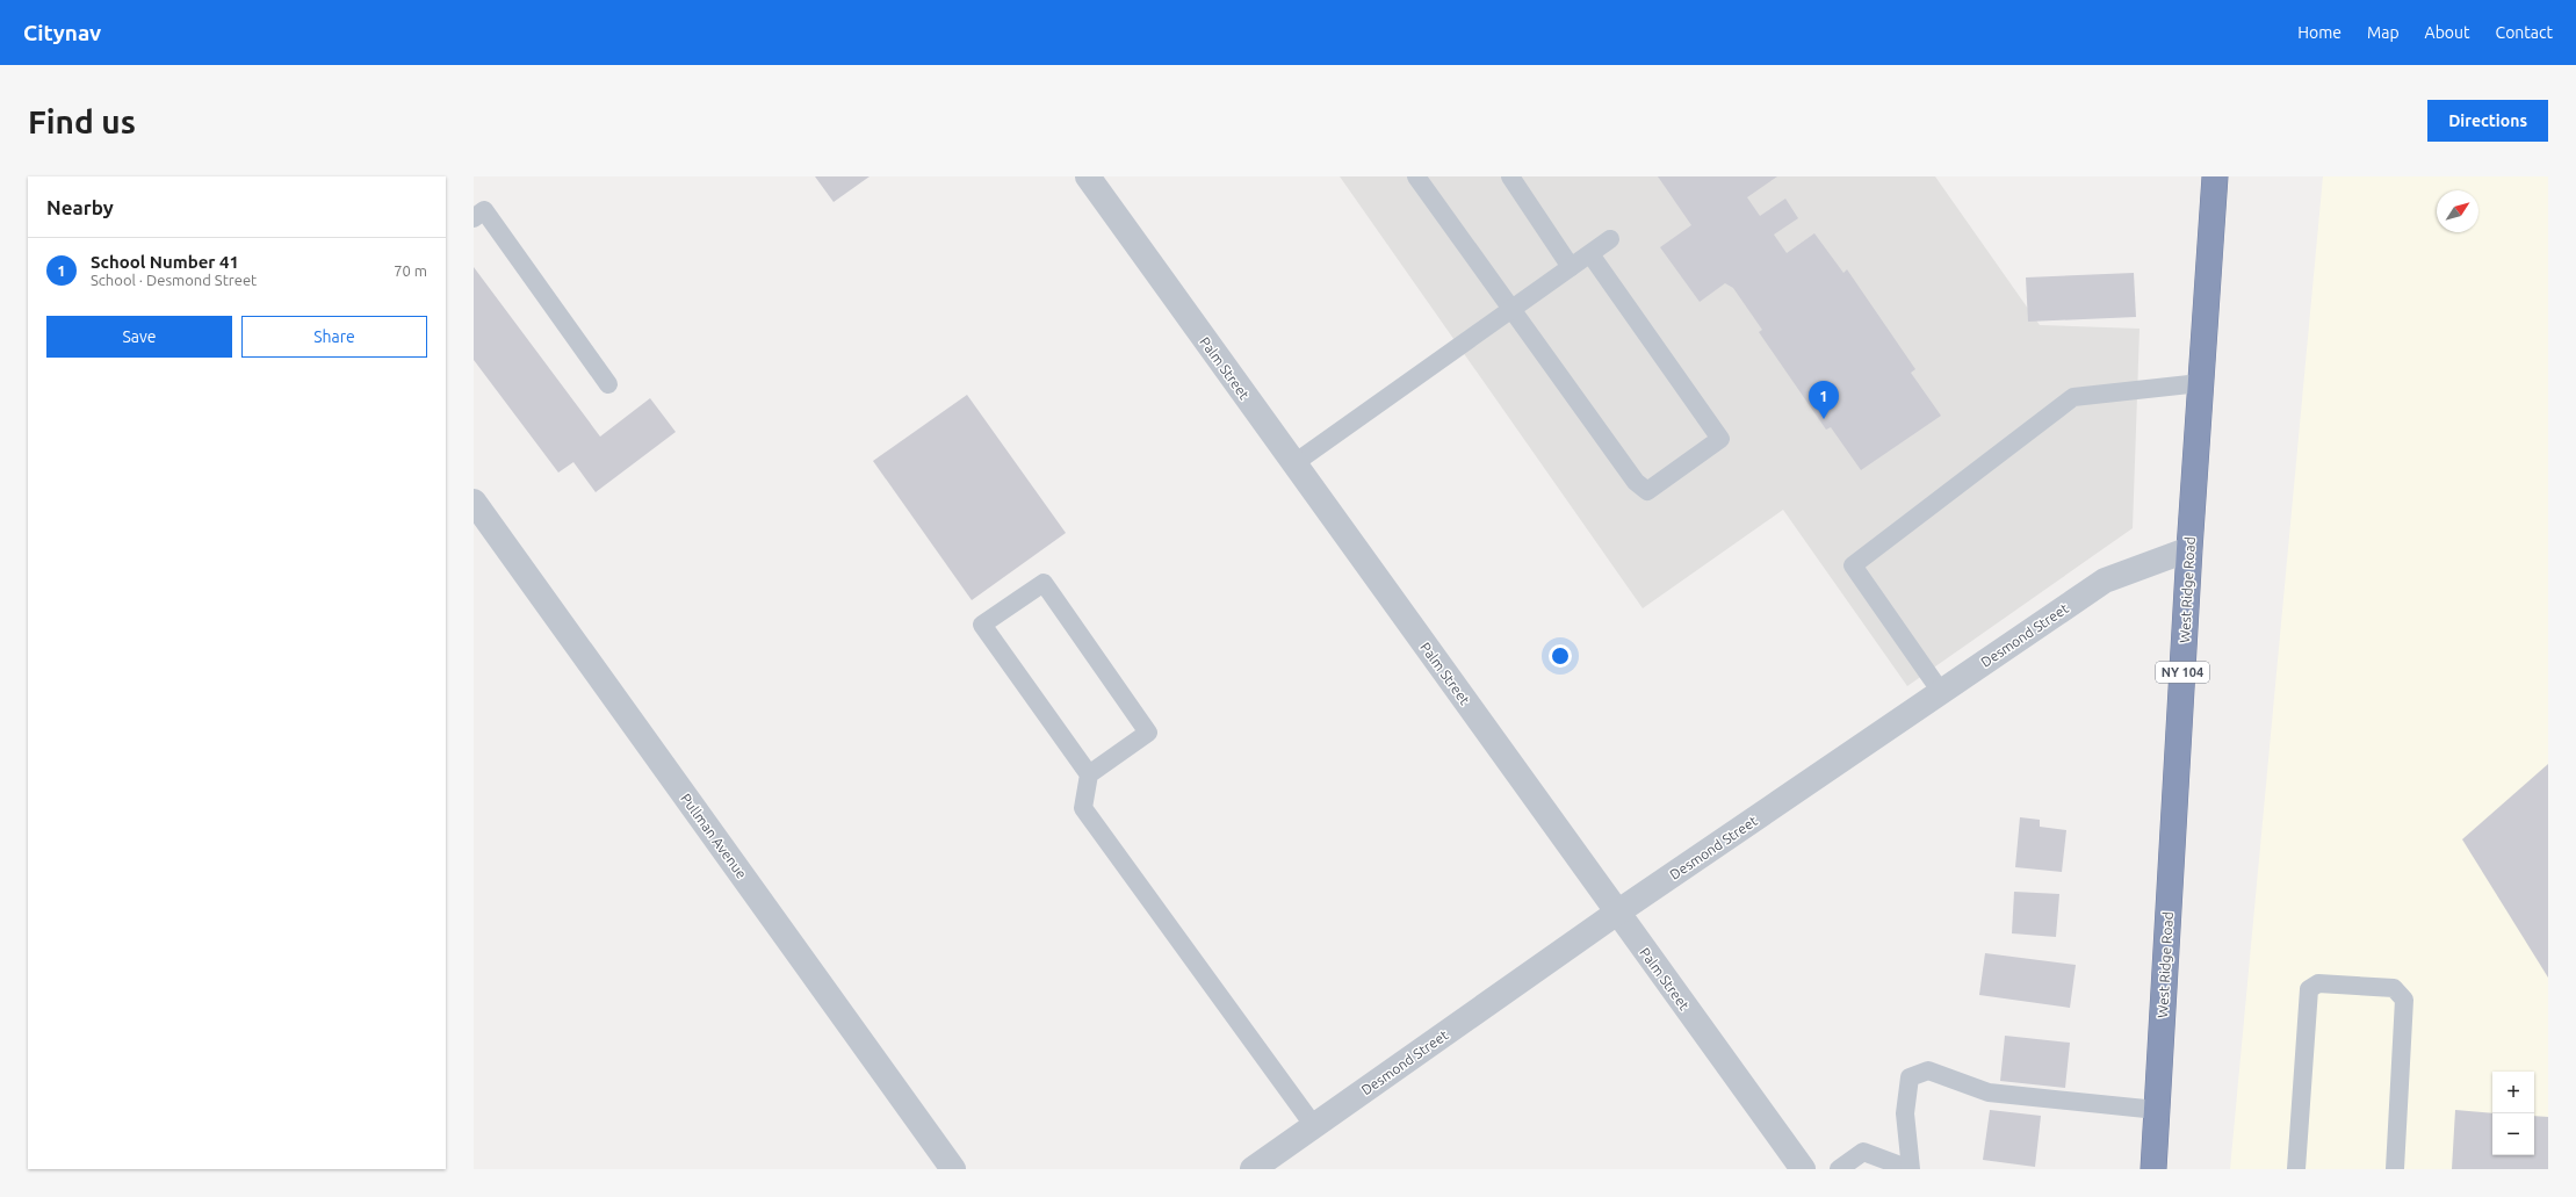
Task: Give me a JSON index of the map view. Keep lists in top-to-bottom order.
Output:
{
  "streets": {
    "highway": ["West Ridge Road", "NY 104"],
    "street": ["Palm Street", "Desmond Street", "Pullman Avenue"]
  },
  "crossings": [
    ["Palm Street", "Desmond Street"],
    ["West Ridge Road", "Desmond Street"]
  ],
  "north": "top right",
  "page": {
    "header": "Citynav",
    "nav": [
      "Home",
      "Map",
      "About",
      "Contact"
    ],
    "buttons": [
      "Directions",
      ["Save", "Share"]
    ],
    "title": "Find us",
    "heading": "Nearby",
    "list": [
      {
        "mark": "1",
        "name": "School Number 41",
        "note": "School · Desmond Street",
        "value": "70 m"
      }
    ],
    "pins": "1",
    "map_buttons": ["+", "−"]
  }
}
